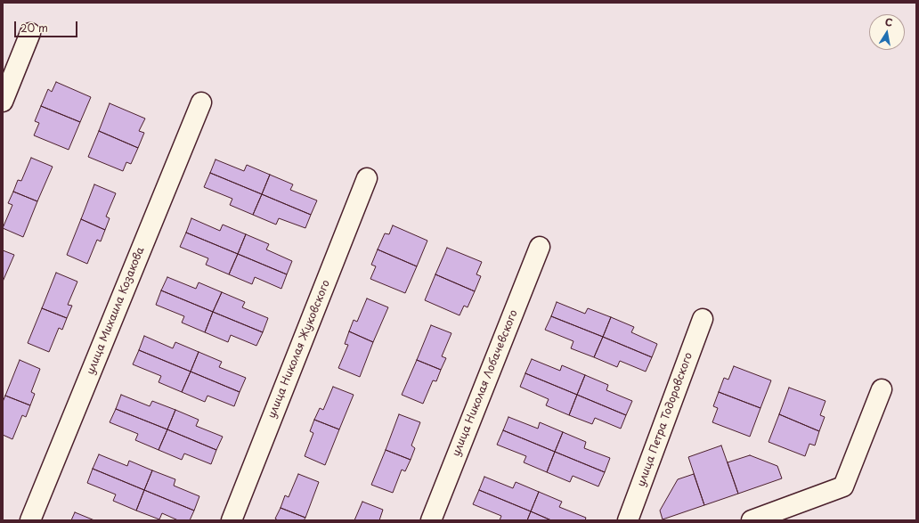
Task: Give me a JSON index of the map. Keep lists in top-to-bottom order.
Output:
{
  "streets": {
    "street": [
      "улица Михаила Козакова",
      "улица Николая Жуковского",
      "улица Николая Лобачевского",
      "улица Петра Тодоровского"
    ]
  },
  "scale_bar": "20 m",
  "north": "top"
}
